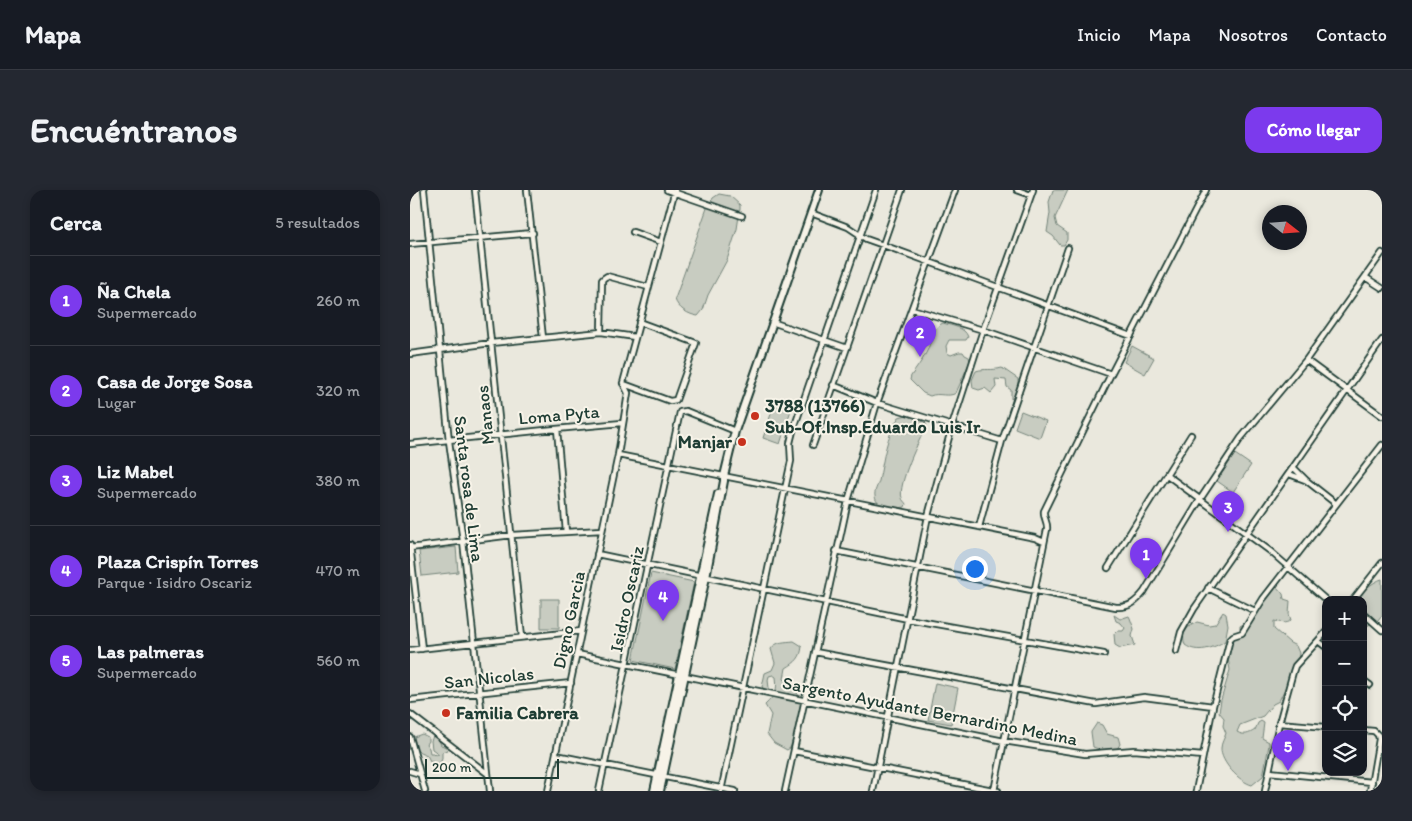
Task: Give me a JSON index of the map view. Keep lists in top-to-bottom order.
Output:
{
  "streets": {
    "street": [
      "Manaos",
      "Loma Pyta",
      "Santa rosa de Lima",
      "Isidro Oscariz",
      "Digno Garcia",
      "San Nicolas",
      "Sargento Ayudante Bernardino Medina"
    ]
  },
  "crossings": [
    ["Manaos", "Loma Pyta"],
    ["Loma Pyta", "Santa rosa de Lima"],
    ["Loma Pyta", "Digno Garcia"],
    ["Santa rosa de Lima", "San Nicolas"],
    ["Isidro Oscariz", "Sargento Ayudante Bernardino Medina"],
    ["Digno Garcia", "San Nicolas"],
    ["Digno Garcia", "Sargento Ayudante Bernardino Medina"]
  ],
  "places": ["3788 (13766) Sub-Of.Insp.Eduardo Luis Ir", "Manjar", "Familia Cabrera"],
  "scale_bar": "200 m",
  "north": "right",
  "page": {
    "header": "Mapa",
    "nav": [
      "Inicio",
      "Mapa",
      "Nosotros",
      "Contacto"
    ],
    "buttons": "Cómo llegar",
    "title": "Encuéntranos",
    "heading": ["Cerca", "5 resultados"],
    "list": [
      {
        "mark": "1",
        "name": "Ña Chela",
        "note": "Supermercado",
        "value": "260 m"
      },
      {
        "mark": "2",
        "name": "Casa de Jorge Sosa",
        "note": "Lugar",
        "value": "320 m"
      },
      {
        "mark": "3",
        "name": "Liz Mabel",
        "note": "Supermercado",
        "value": "380 m"
      },
      {
        "mark": "4",
        "name": "Plaza Crispín Torres",
        "note": "Parque · Isidro Oscariz",
        "value": "470 m"
      },
      {
        "mark": "5",
        "name": "Las palmeras",
        "note": "Supermercado",
        "value": "560 m"
      }
    ],
    "pins": [
      "2",
      "3",
      "1",
      "4",
      "5"
    ],
    "map_buttons": ["+", "−"],
    "scale": "200 m"
  }
}
